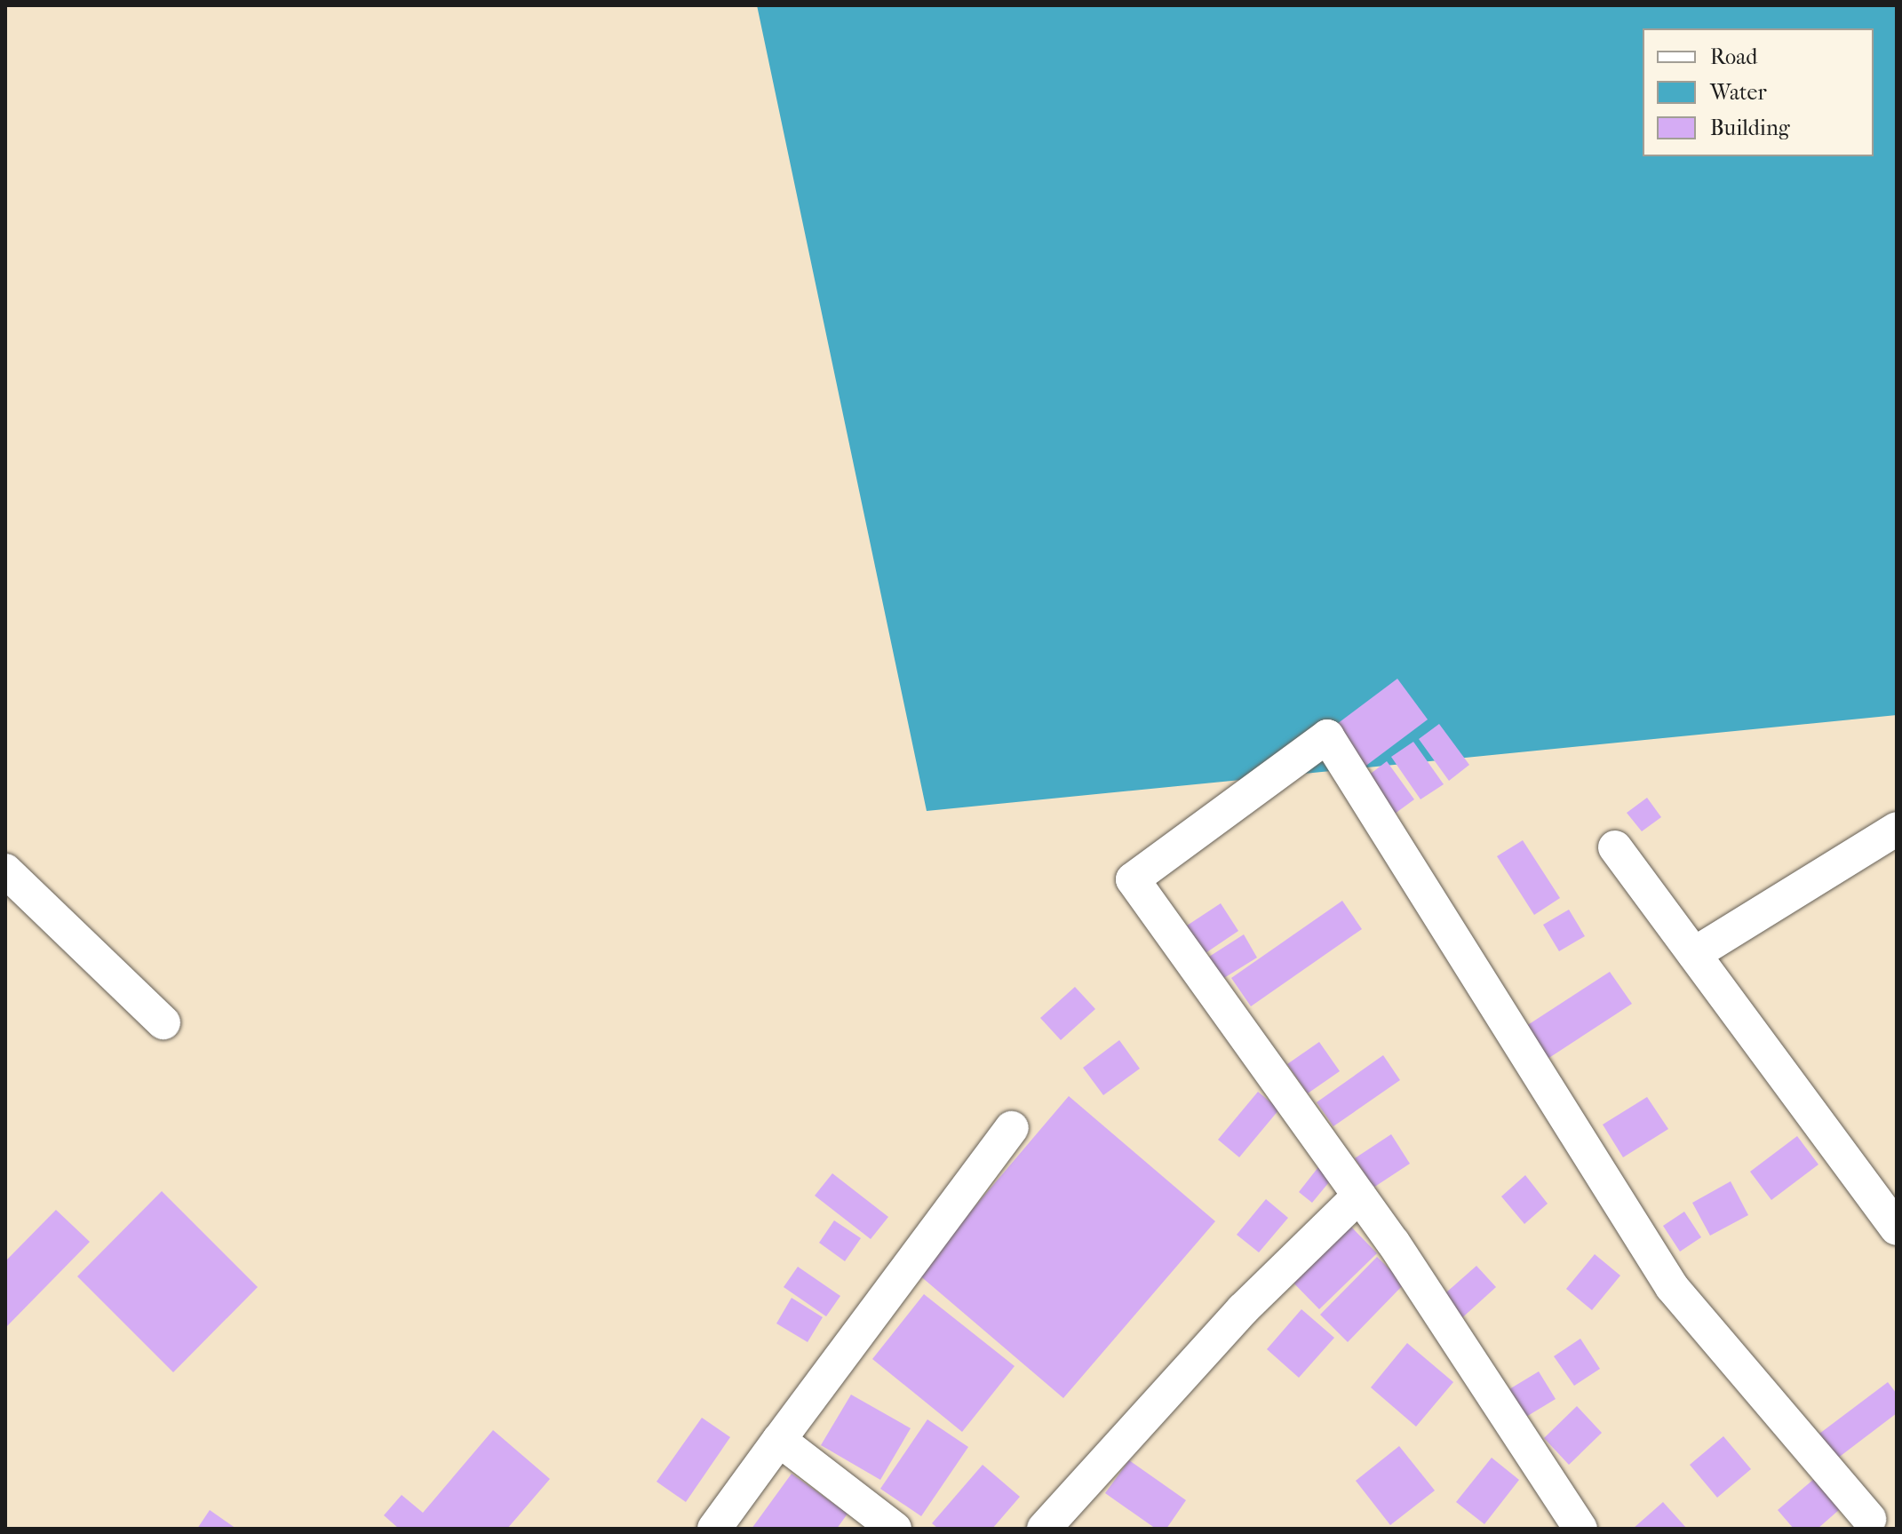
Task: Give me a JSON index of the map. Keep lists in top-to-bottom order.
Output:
{
  "legend": ["Road", "Water", "Building"]
}
